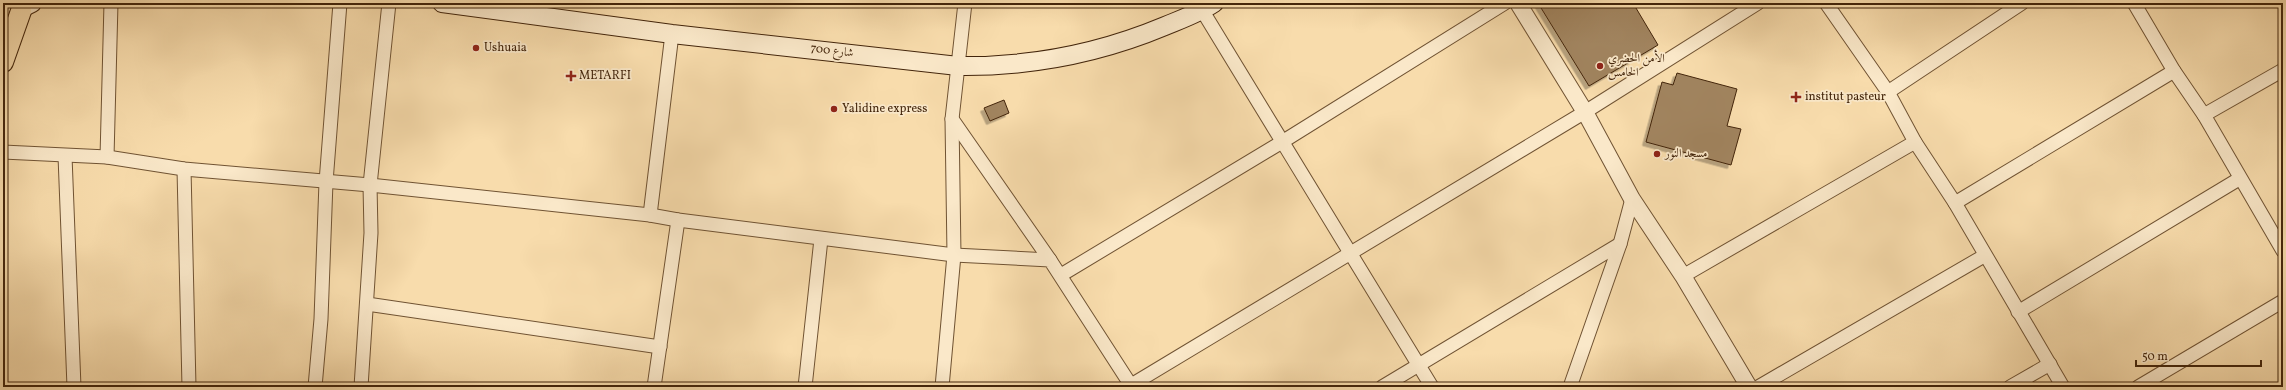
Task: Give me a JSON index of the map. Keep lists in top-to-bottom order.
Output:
{
  "streets": {
    "main road": ["شارع 700"]
  },
  "places": {
    "other": [
      "Ushuaia",
      "الأمن الحضري الخامس",
      "Yalidine express",
      "مسجد النور"
    ],
    "health": ["METARFI", "institut pasteur"]
  },
  "scale_bar": "50 m"
}
